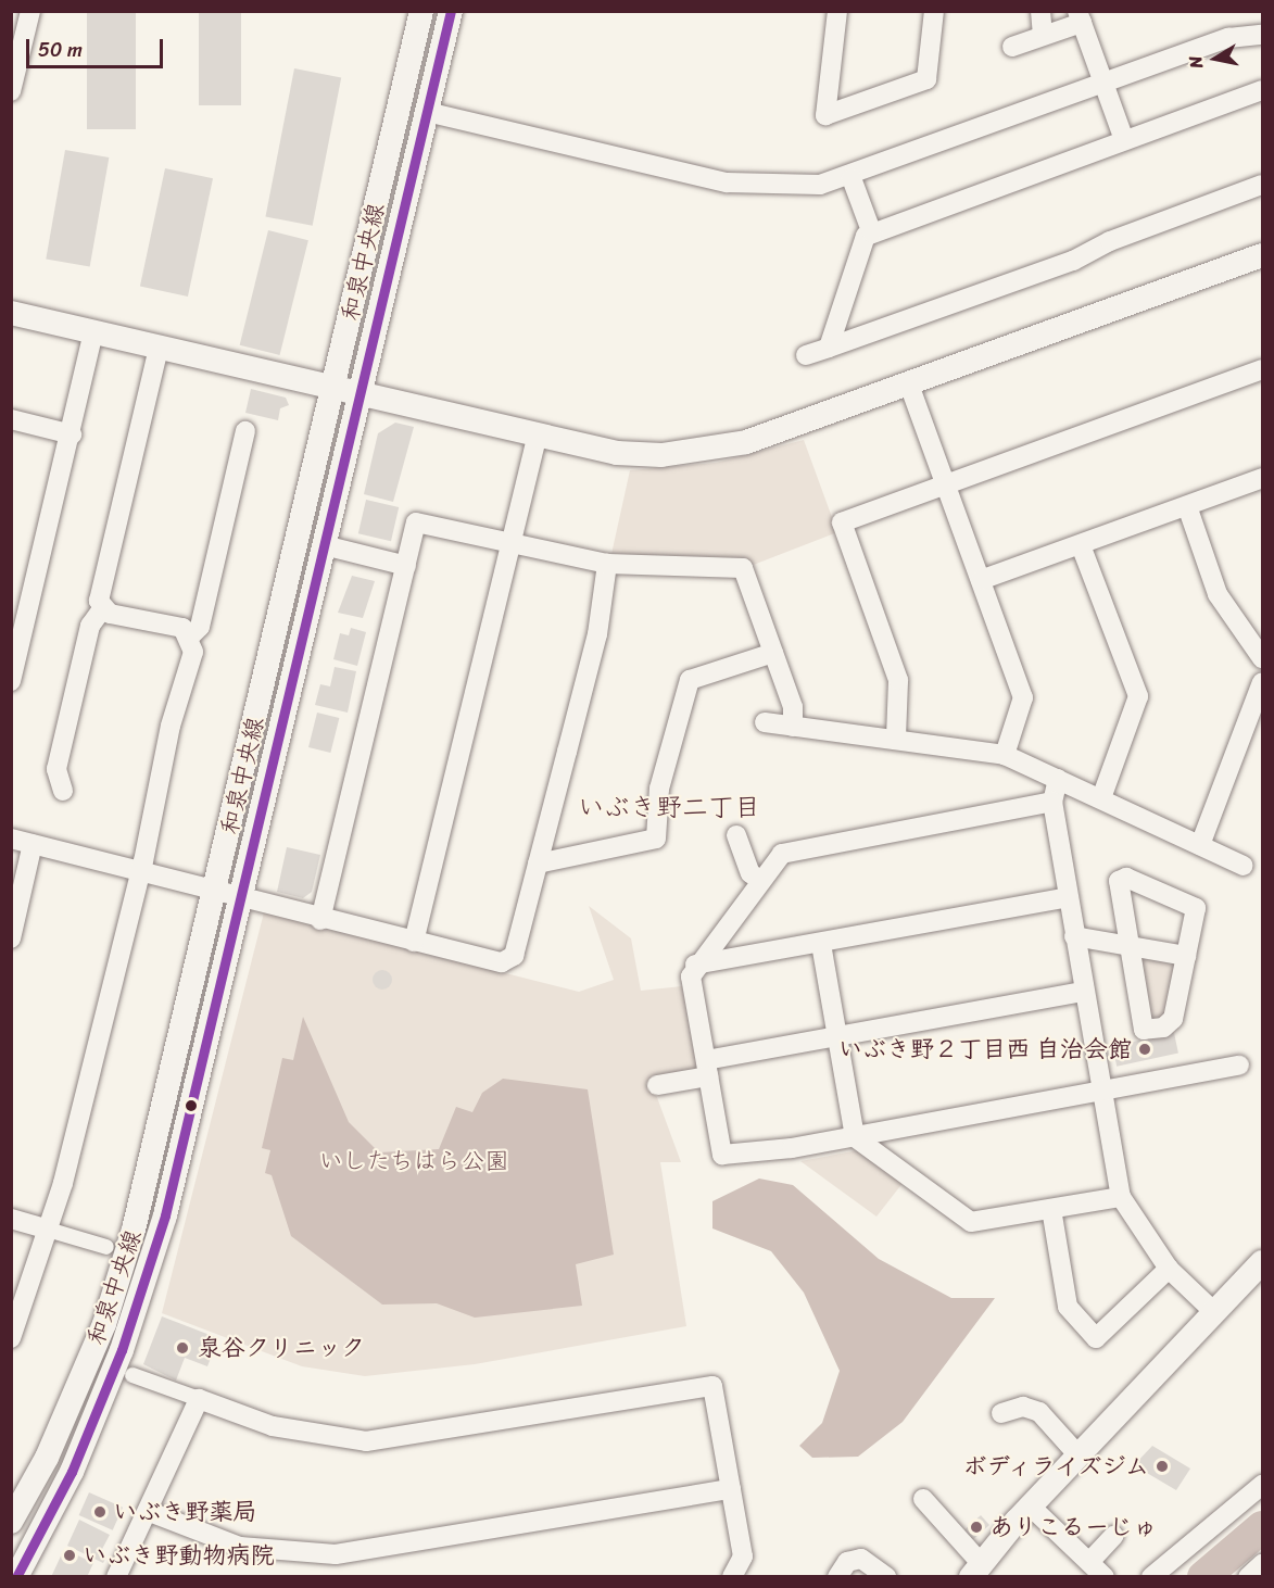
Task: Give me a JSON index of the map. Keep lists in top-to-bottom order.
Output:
{
  "streets": {
    "street": ["和泉中央線"]
  },
  "districts": ["いぶき野二丁目"],
  "parks": ["いしたちはら公園"],
  "places": [
    "いぶき野２丁目西 自治会館",
    "泉谷クリニック",
    "ボディライズジム",
    "いぶき野薬局",
    "ありこるーじゅ",
    "いぶき野動物病院"
  ],
  "scale_bar": "50 m",
  "north": "left"
}
